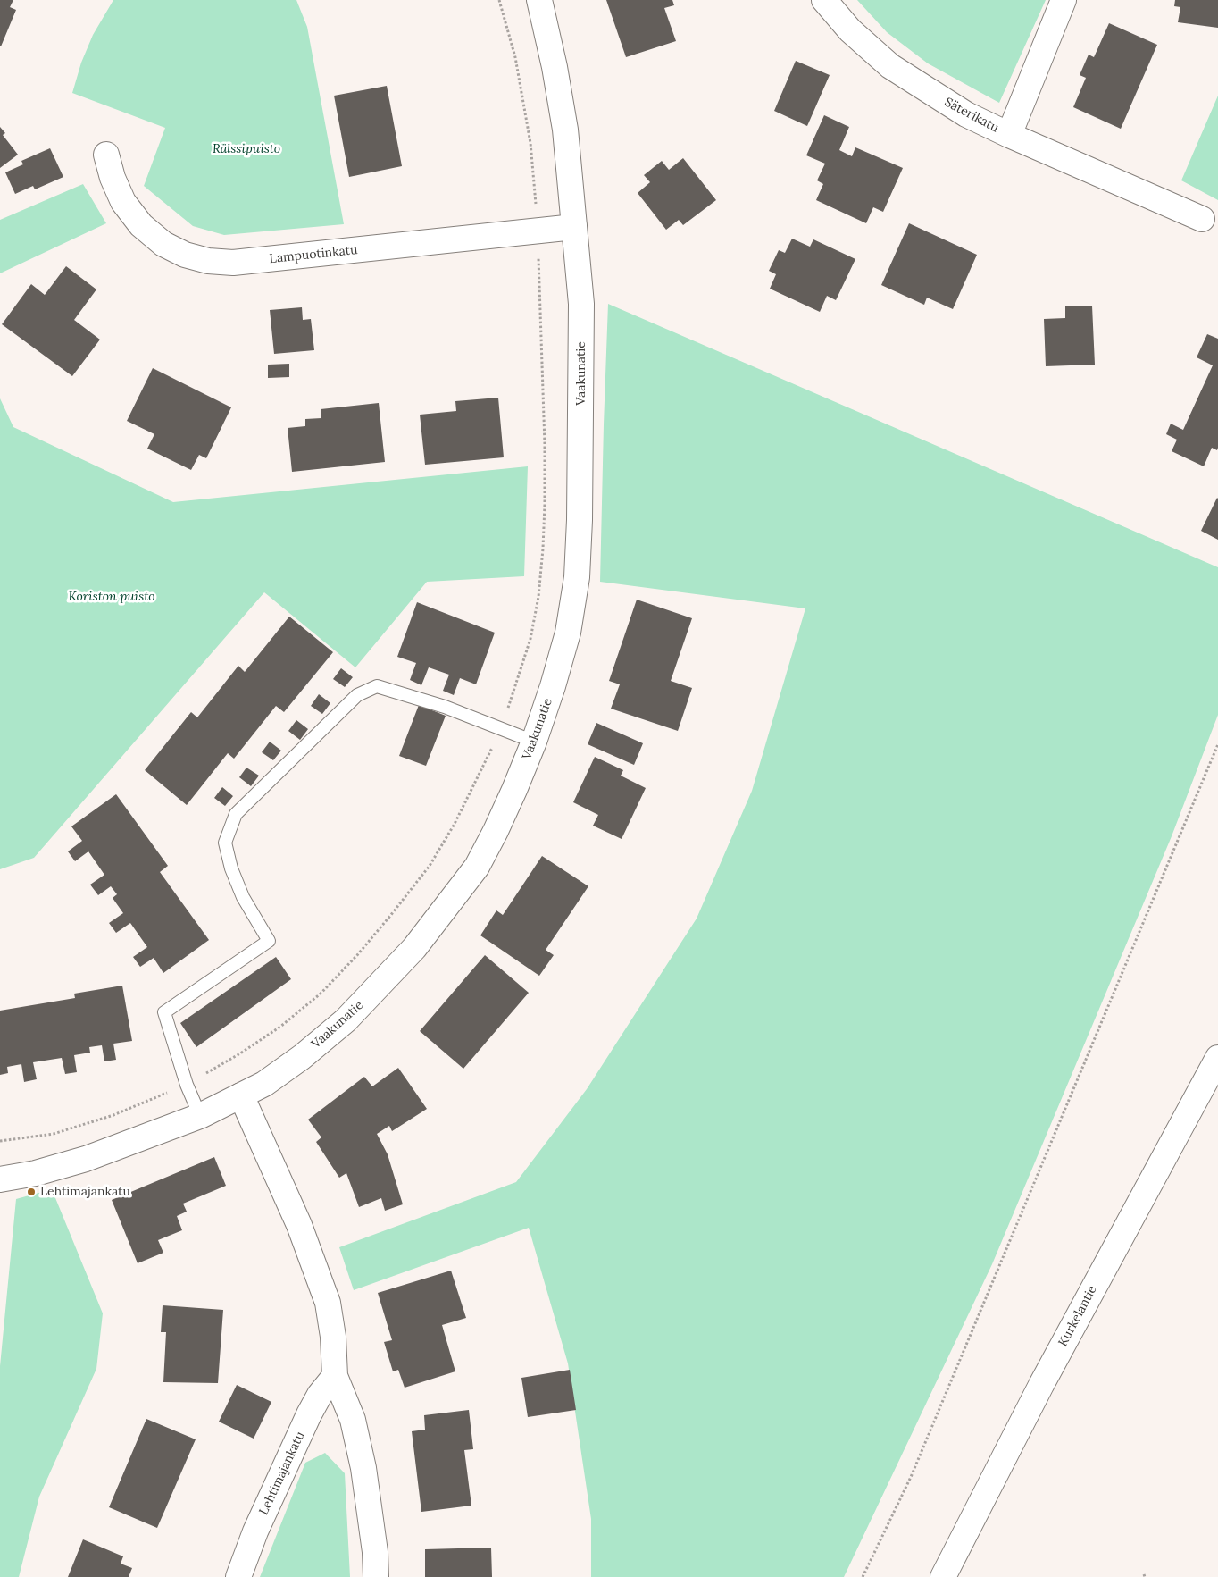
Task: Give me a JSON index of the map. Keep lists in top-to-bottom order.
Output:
{
  "streets": {
    "street": [
      "Säterikatu",
      "Lampuotinkatu",
      "Vaakunatie",
      "Kurkelantie",
      "Lehtimajankatu"
    ]
  },
  "crossings": [
    ["Lampuotinkatu", "Vaakunatie"]
  ],
  "parks": ["Rälssipuisto", "Koriston puisto"],
  "places": ["Lehtimajankatu"]
}
